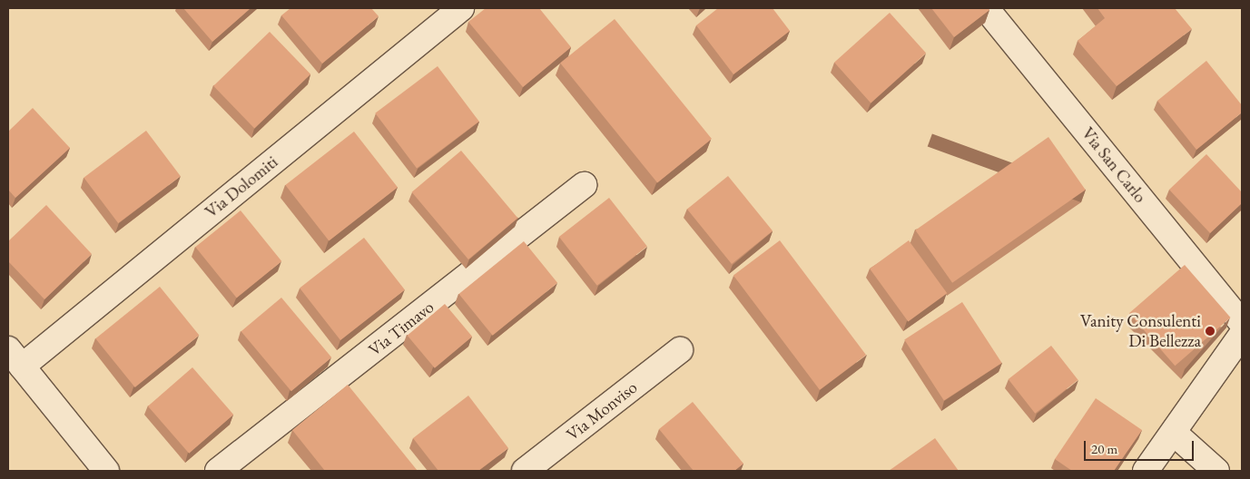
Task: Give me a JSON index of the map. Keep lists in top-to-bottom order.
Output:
{
  "streets": {
    "street": [
      "Via San Carlo",
      "Via Dolomiti",
      "Via Timavo",
      "Via Monviso"
    ]
  },
  "places": ["Vanity Consulenti Di Bellezza"],
  "scale_bar": "20 m"
}
